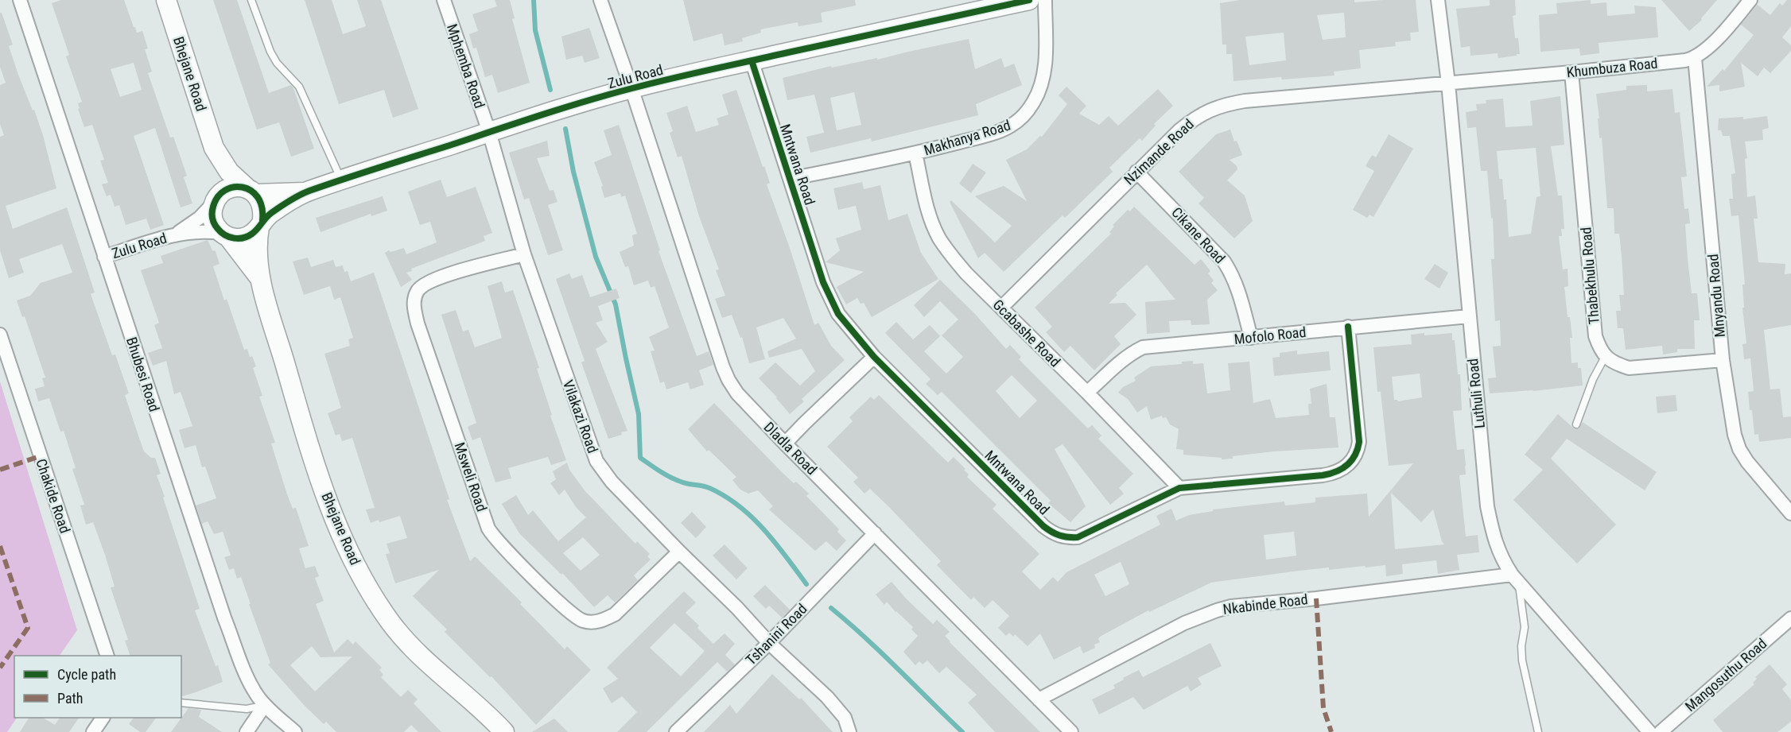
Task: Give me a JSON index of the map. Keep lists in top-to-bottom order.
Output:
{
  "streets": {
    "street": [
      "Mphemba Road",
      "Khumbuza Road",
      "Bhejane Road",
      "Zulu Road",
      "Makhanya Road",
      "Nzimande Road",
      "Mntwana Road",
      "Cikane Road",
      "Thabekhulu Road",
      "Mnyandu Road",
      "Gcabashe Road",
      "Mofolo Road",
      "Bhubesi Road",
      "Luthuli Road",
      "Vilakazi Road",
      "Dladla Road",
      "Msweli Road",
      "Chakide Road",
      "Nkabinde Road",
      "Tshanini Road",
      "Mangosuthu Road"
    ]
  },
  "crossings": [
    ["Mphemba Road", "Zulu Road"],
    ["Mphemba Road", "Vilakazi Road"],
    ["Khumbuza Road", "Nzimande Road"],
    ["Khumbuza Road", "Thabekhulu Road"],
    ["Khumbuza Road", "Mnyandu Road"],
    ["Khumbuza Road", "Luthuli Road"],
    ["Bhejane Road", "Zulu Road"],
    ["Zulu Road", "Mntwana Road"],
    ["Zulu Road", "Bhubesi Road"],
    ["Zulu Road", "Vilakazi Road"],
    ["Zulu Road", "Dladla Road"],
    ["Makhanya Road", "Mntwana Road"],
    ["Makhanya Road", "Gcabashe Road"],
    ["Nzimande Road", "Cikane Road"],
    ["Nzimande Road", "Gcabashe Road"],
    ["Nzimande Road", "Luthuli Road"],
    ["Mntwana Road", "Gcabashe Road"],
    ["Mntwana Road", "Mofolo Road"],
    ["Cikane Road", "Mofolo Road"],
    ["Gcabashe Road", "Mofolo Road"],
    ["Mofolo Road", "Luthuli Road"],
    ["Luthuli Road", "Nkabinde Road"],
    ["Vilakazi Road", "Msweli Road"],
    ["Vilakazi Road", "Tshanini Road"],
    ["Dladla Road", "Nkabinde Road"],
    ["Dladla Road", "Tshanini Road"]
  ],
  "legend": ["Cycle path", "Path"]
}
